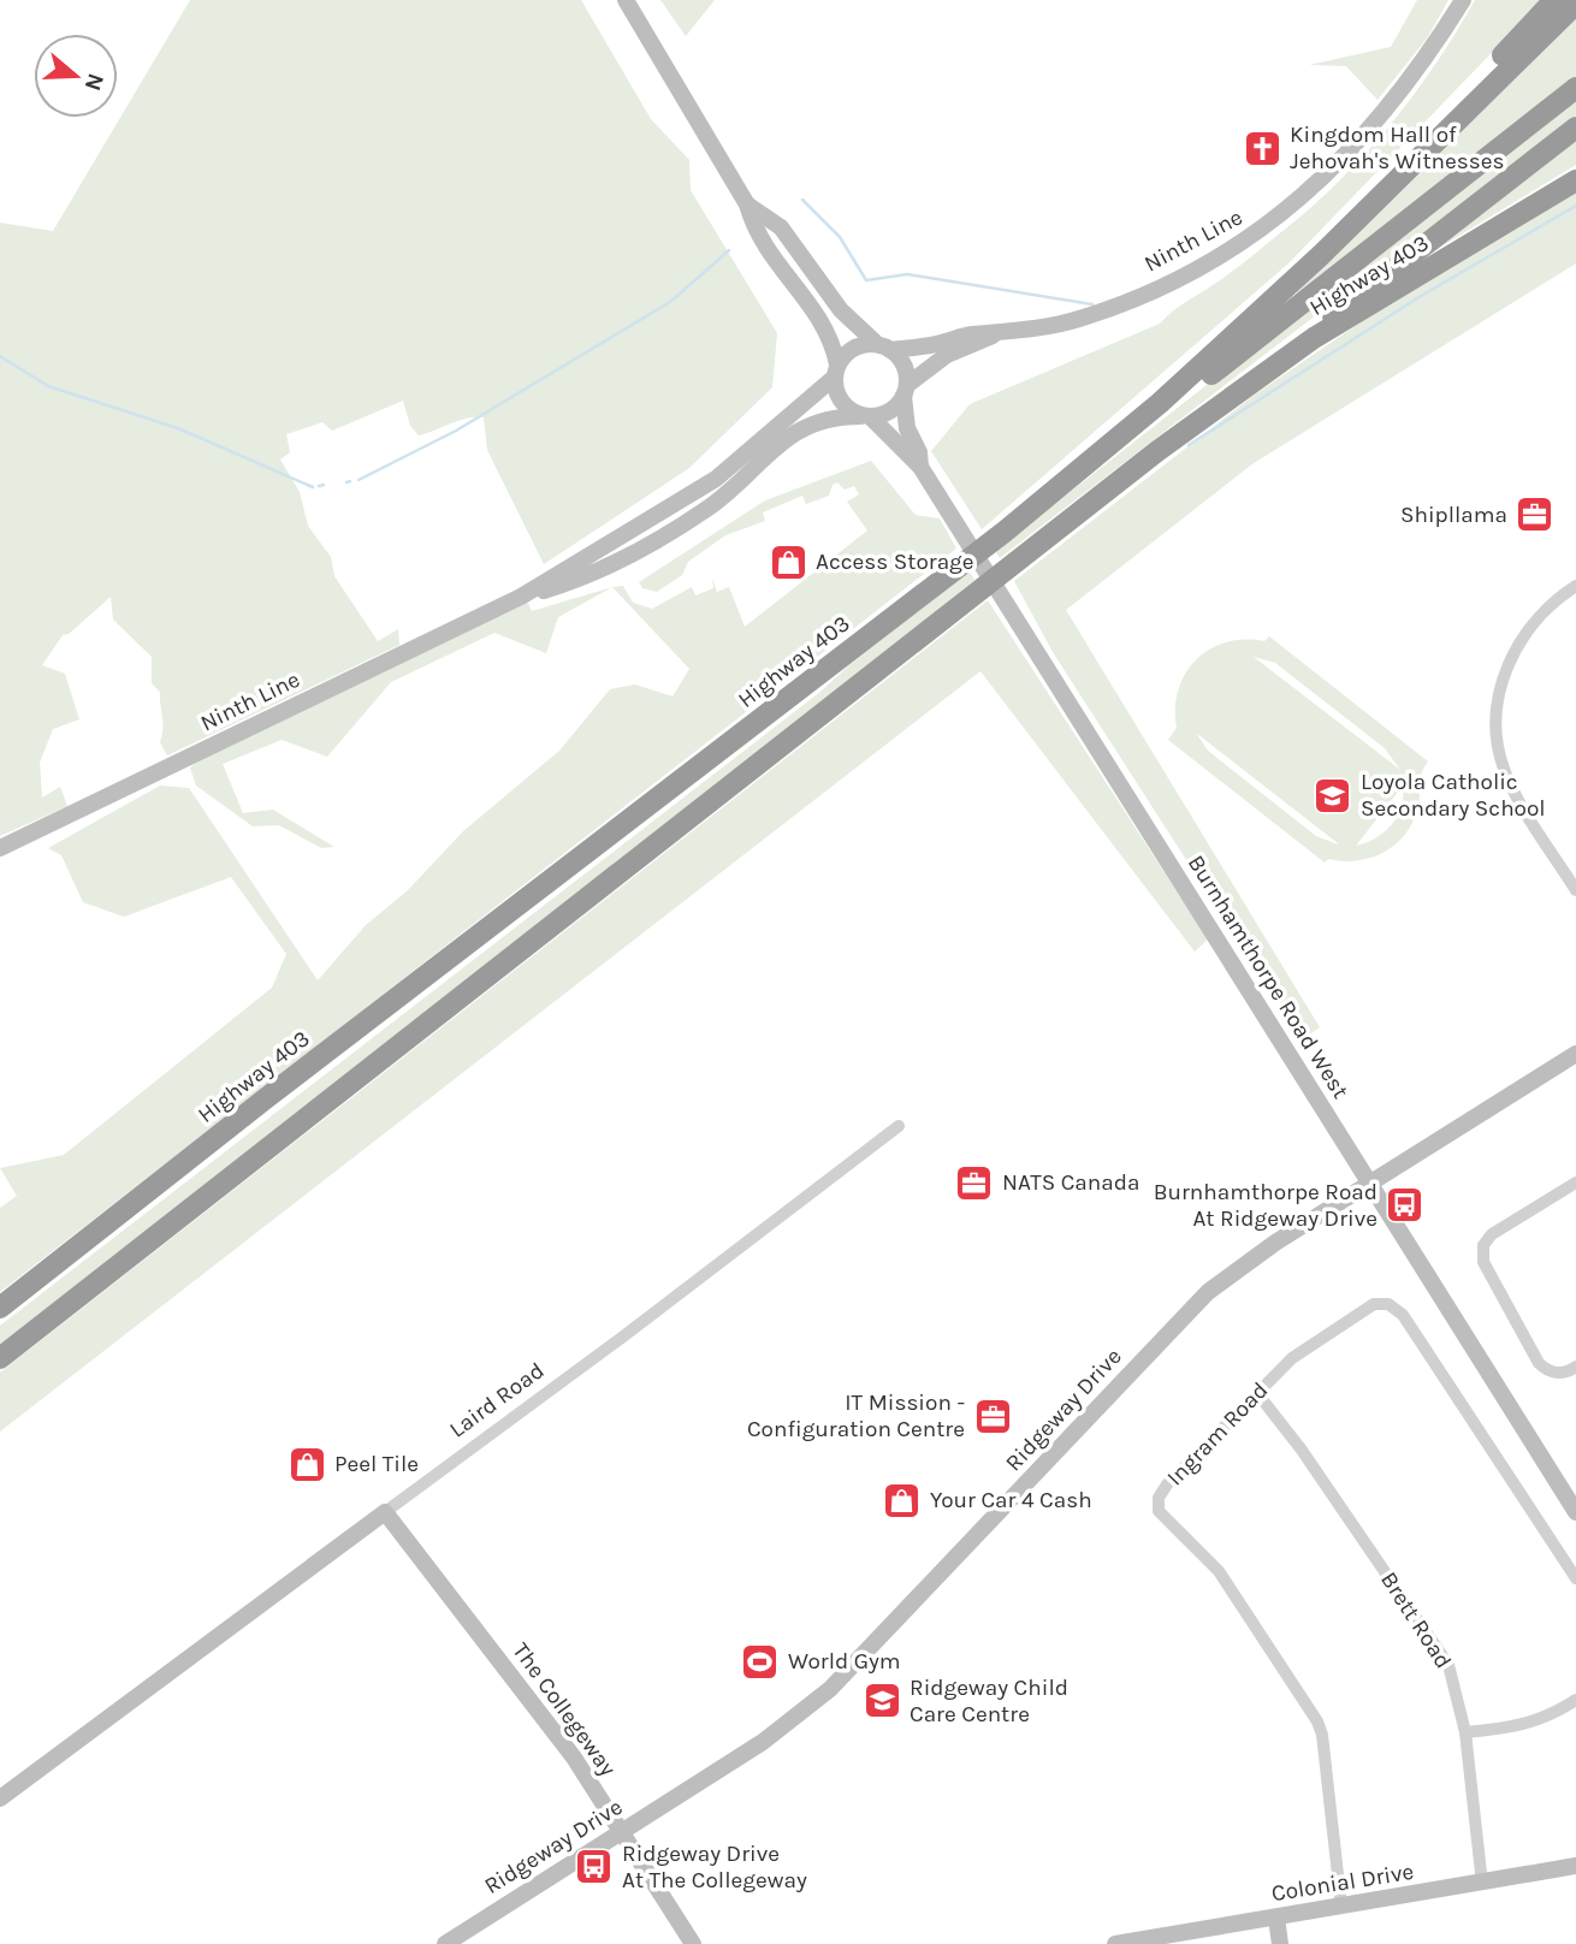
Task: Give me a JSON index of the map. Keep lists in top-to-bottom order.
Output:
{
  "streets": {
    "highway": ["Highway 403"],
    "main road": [
      "Ninth Line",
      "Burnhamthorpe Road West",
      "Laird Road",
      "Ridgeway Drive",
      "The Collegeway",
      "Colonial Drive"
    ],
    "street": ["Ingram Road", "Brett Road"]
  },
  "crossings": [
    ["Ninth Line", "Burnhamthorpe Road West"],
    ["Burnhamthorpe Road West", "Ridgeway Drive"],
    ["Laird Road", "The Collegeway"],
    ["Ridgeway Drive", "The Collegeway"],
    ["Ingram Road", "Brett Road"],
    ["Ingram Road", "Colonial Drive"],
    ["Brett Road", "Colonial Drive"]
  ],
  "places": {
    "church": ["Kingdom Hall of Jehovah's Witnesses"],
    "office": ["Shipllama", "NATS Canada", "IT Mission - Configuration Centre"],
    "shop": ["Access Storage", "Peel Tile", "Your Car 4 Cash"],
    "school or university": ["Loyola Catholic Secondary School", "Ridgeway Child Care Centre"],
    "bus stop": ["Burnhamthorpe Road At Ridgeway Drive", "Ridgeway Drive At The Collegeway"],
    "sports": ["World Gym"]
  },
  "north": "right"
}
